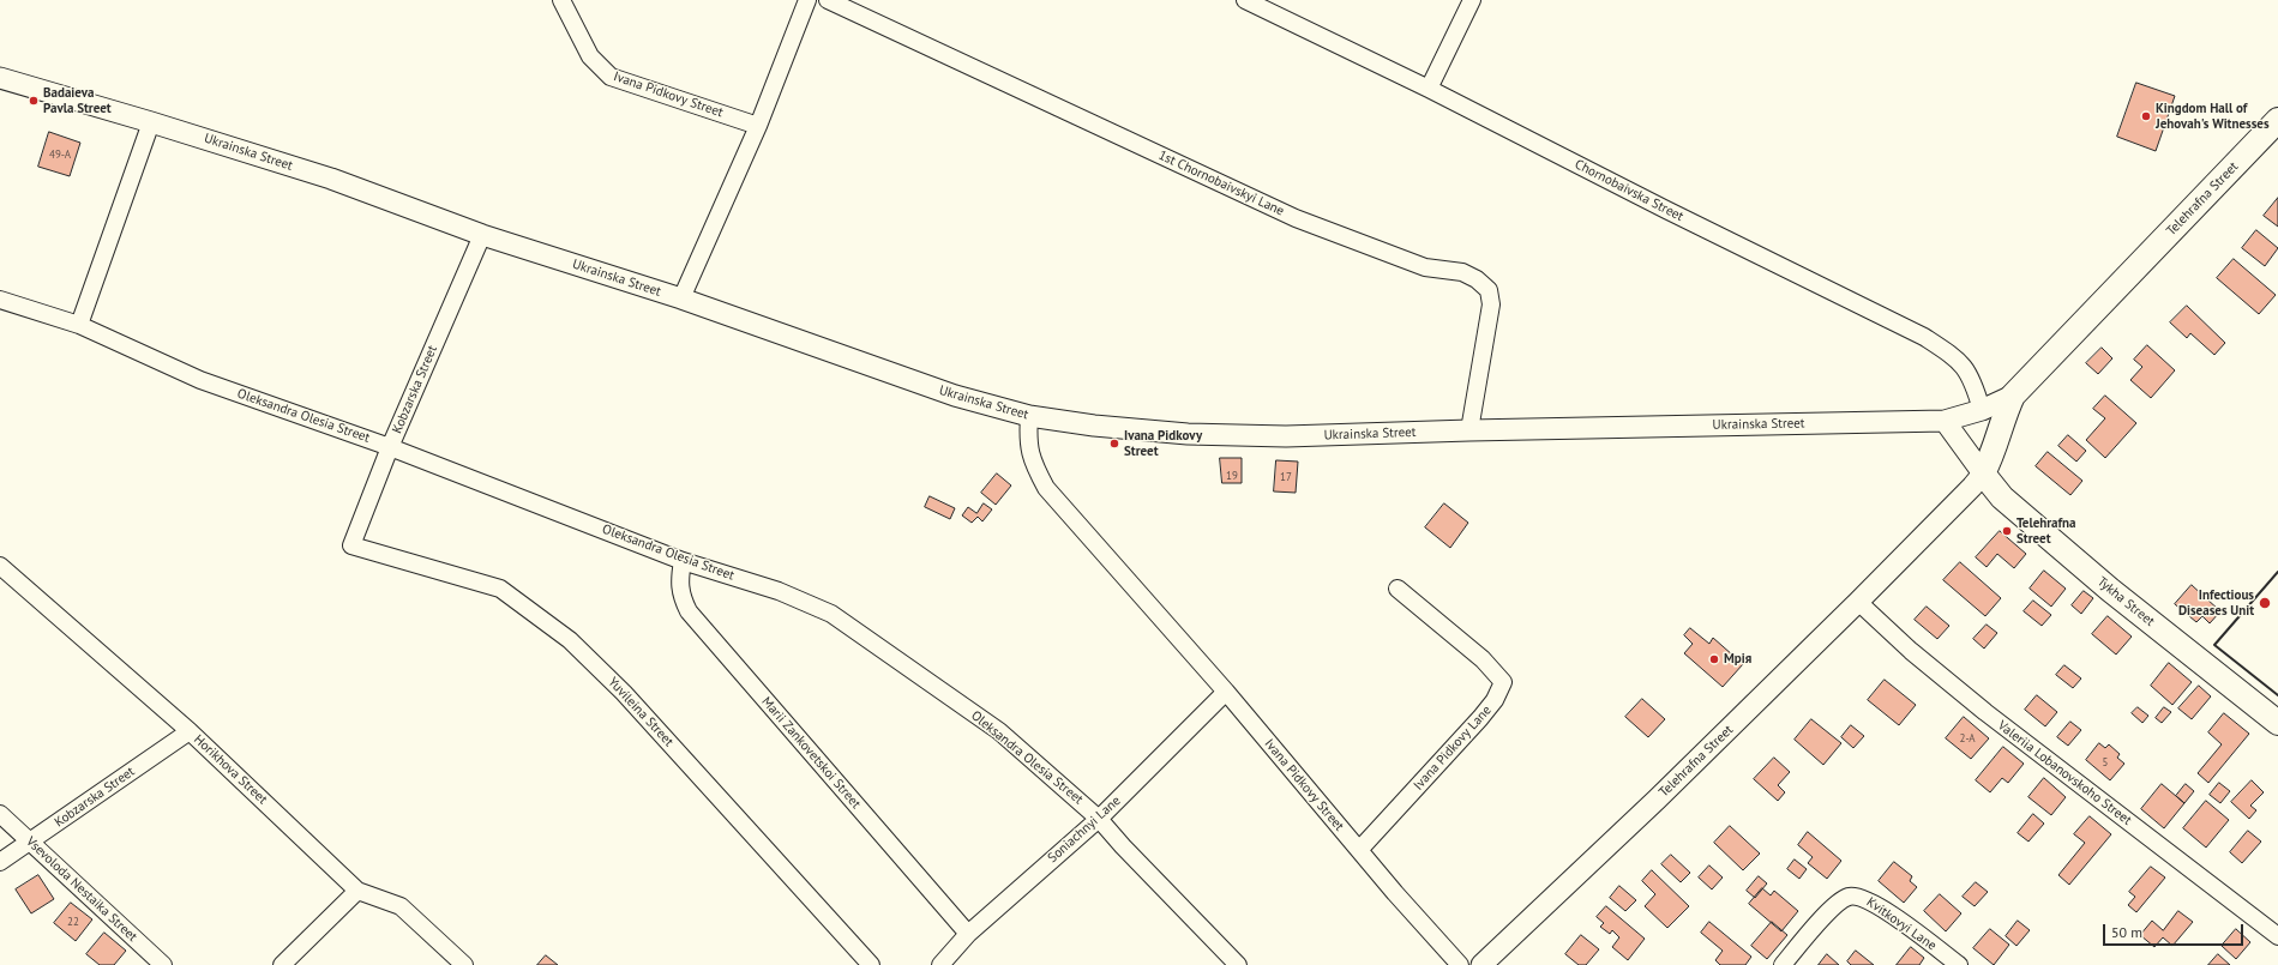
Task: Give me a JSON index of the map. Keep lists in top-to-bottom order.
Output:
{
  "streets": {
    "main road": ["Telehrafna Street", "Tykha Street"],
    "street": [
      "Ivana Pidkovy Street",
      "Ukrainska Street",
      "1st Chornobaivskyi Lane",
      "Chornobaivska Street",
      "Kobzarska Street",
      "Oleksandra Olesia Street",
      "Yuvileina Street",
      "Ivana Pidkovy Lane",
      "Marii Zankovetskoi Street",
      "Horikhova Street",
      "Valeriia Lobanovskoho Street",
      "Soniachnyi Lane",
      "Vsevoloda Nestaika Street",
      "Kvitkovyi Lane"
    ]
  },
  "crossings": [
    ["Ivana Pidkovy Street", "Ukrainska Street"],
    ["Ivana Pidkovy Street", "Ivana Pidkovy Lane"],
    ["Ivana Pidkovy Street", "Soniachnyi Lane"],
    ["Ukrainska Street", "1st Chornobaivskyi Lane"],
    ["Ukrainska Street", "Chornobaivska Street"],
    ["Ukrainska Street", "Telehrafna Street"],
    ["Ukrainska Street", "Kobzarska Street"],
    ["Telehrafna Street", "Tykha Street"],
    ["Telehrafna Street", "Valeriia Lobanovskoho Street"],
    ["Kobzarska Street", "Oleksandra Olesia Street"],
    ["Kobzarska Street", "Yuvileina Street"],
    ["Kobzarska Street", "Horikhova Street"],
    ["Kobzarska Street", "Vsevoloda Nestaika Street"],
    ["Oleksandra Olesia Street", "Marii Zankovetskoi Street"],
    ["Oleksandra Olesia Street", "Soniachnyi Lane"],
    ["Marii Zankovetskoi Street", "Soniachnyi Lane"]
  ],
  "places": [
    "Badaieva Pavla Street",
    "Kingdom Hall of Jehovah's Witnesses",
    "Ivana Pidkovy Street",
    "Telehrafna Street",
    "Infectious Diseases Unit",
    "Мрія"
  ],
  "house_numbers": [
    "49-А",
    "19",
    "17",
    "2-А",
    "5",
    "22"
  ],
  "scale_bar": "50 m"
}
